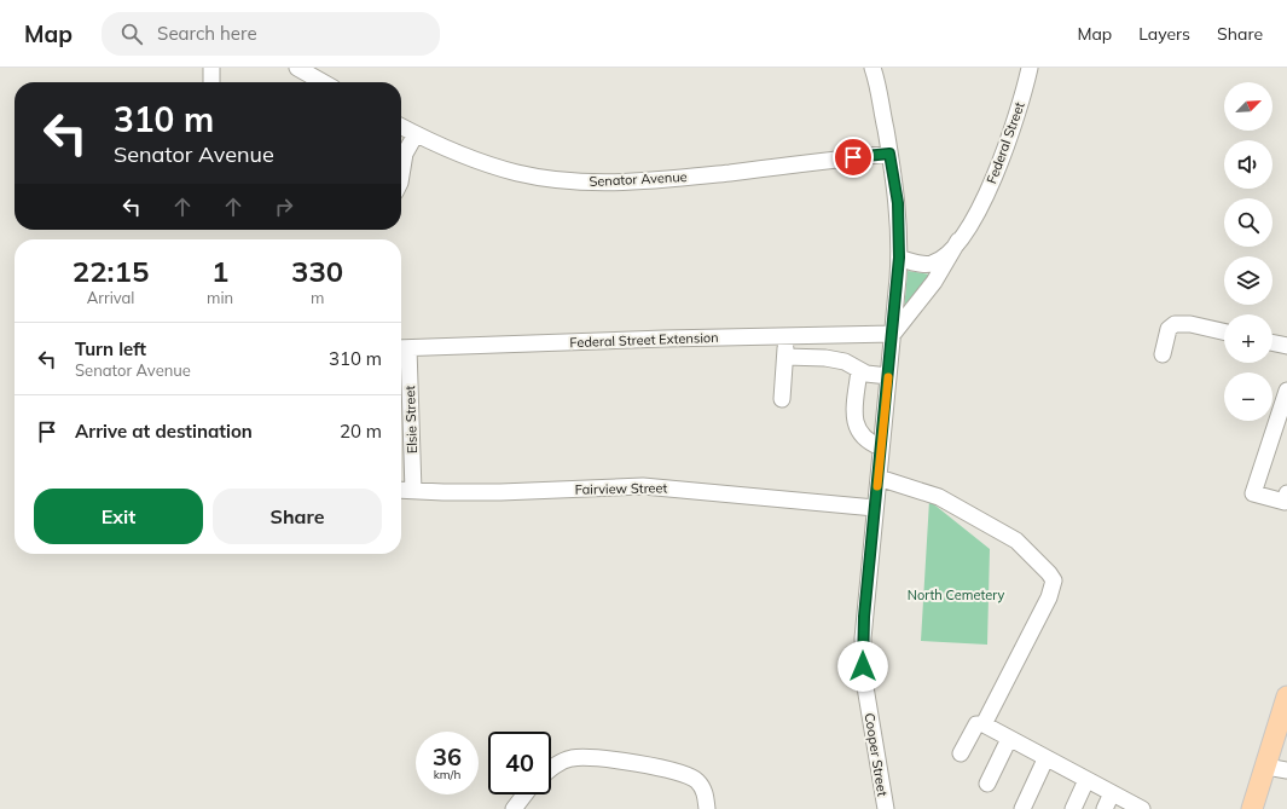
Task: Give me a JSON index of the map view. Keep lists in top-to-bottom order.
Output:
{
  "streets": {
    "street": [
      "Federal Street",
      "Senator Avenue",
      "Federal Street Extension",
      "Elsie Street",
      "Fairview Street",
      "Cooper Street"
    ]
  },
  "crossings": [
    ["Federal Street", "Federal Street Extension"],
    ["Federal Street", "Cooper Street"],
    ["Senator Avenue", "Cooper Street"],
    ["Federal Street Extension", "Elsie Street"],
    ["Federal Street Extension", "Cooper Street"],
    ["Elsie Street", "Fairview Street"],
    ["Fairview Street", "Cooper Street"]
  ],
  "parks": ["North Cemetery"],
  "north": "top right",
  "page": {
    "header": "Map",
    "search": "Search here",
    "nav": ["Map", "Layers", "Share"],
    "map_buttons": ["+", "−"],
    "turn": ["310 m", "Senator Avenue"],
    "eta": [
      "22:15",
      "Arrival",
      "1",
      "min",
      "330",
      "m"
    ],
    "list": [
      {
        "name": "Turn left",
        "note": "Senator Avenue",
        "value": "310 m"
      },
      {
        "name": "Arrive at destination",
        "value": "20 m"
      }
    ],
    "buttons": ["Exit", "Share"],
    "speed": "36 km/h",
    "limit": "40"
  }
}
